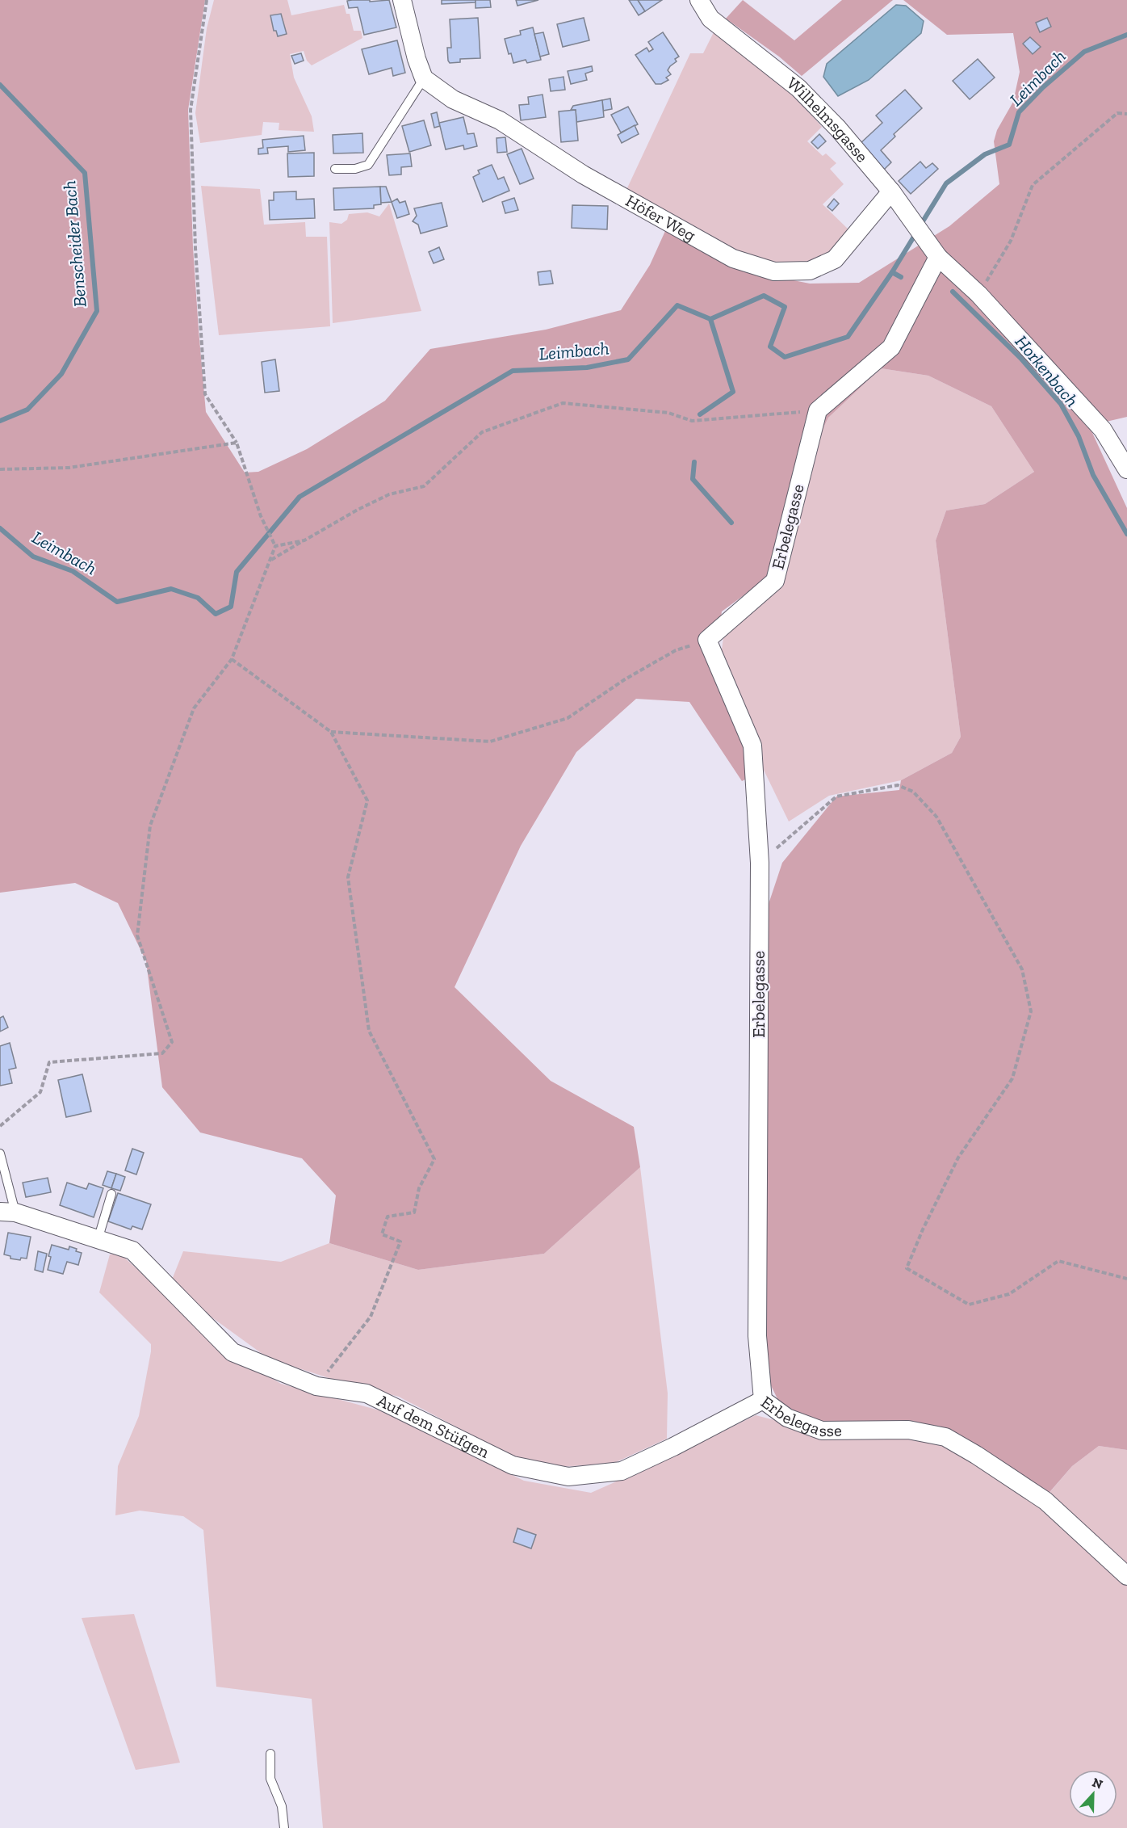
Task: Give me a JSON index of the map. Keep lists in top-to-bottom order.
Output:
{
  "streets": {
    "street": [
      "Wilhelmsgasse",
      "Höfer Weg",
      "Erbelegasse",
      "Auf dem Stüfgen"
    ]
  },
  "crossings": [
    ["Wilhelmsgasse", "Höfer Weg"],
    ["Erbelegasse", "Auf dem Stüfgen"]
  ],
  "water": ["Leimbach", "Benscheider Bach", "Horkenbach"],
  "north": "top"
}
